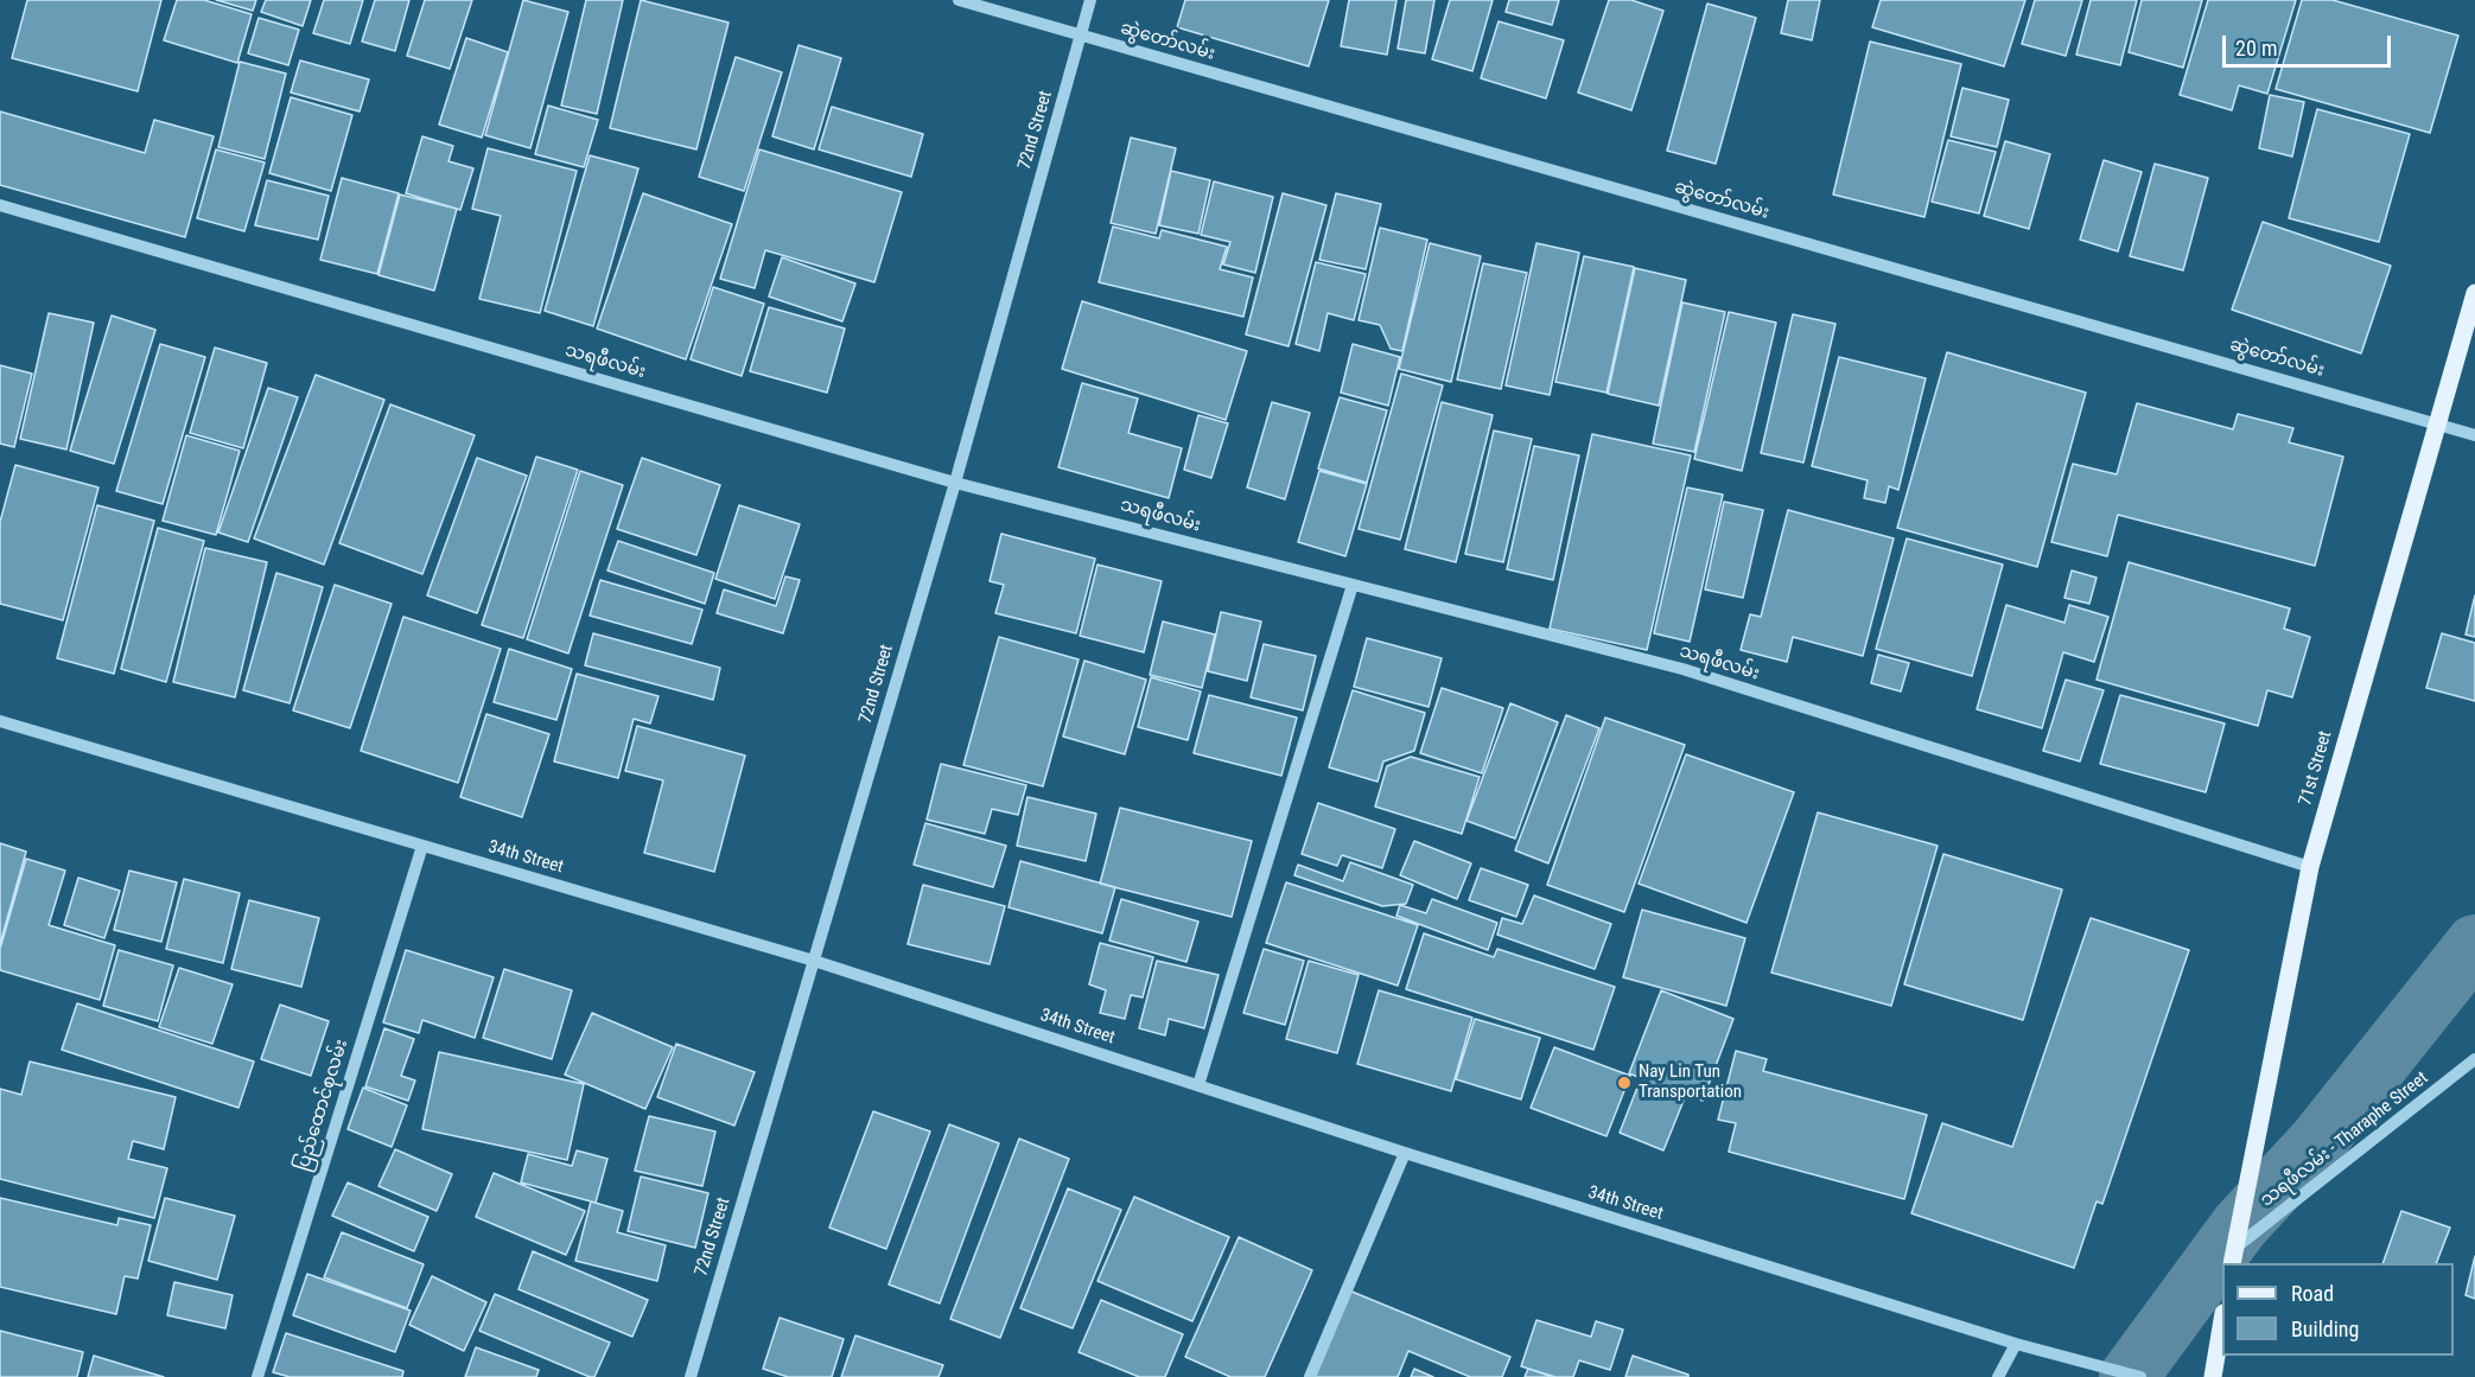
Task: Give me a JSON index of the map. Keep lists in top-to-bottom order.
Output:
{
  "streets": {
    "main road": ["71st Street"],
    "street": [
      "ဆွဲတော်လမ်း",
      "72nd Street",
      "သရဖီလမ်း",
      "34th Street",
      "ပြည်ထောင်စုလမ်း",
      "သရဖီလမ်း - Tharaphe Street"
    ]
  },
  "crossings": [
    ["ဆွဲတော်လမ်း", "72nd Street"],
    ["ဆွဲတော်လမ်း", "71st Street"],
    ["72nd Street", "သရဖီလမ်း"],
    ["72nd Street", "34th Street"],
    ["သရဖီလမ်း", "71st Street"],
    ["71st Street", "သရဖီလမ်း - Tharaphe Street"],
    ["34th Street", "ပြည်ထောင်စုလမ်း"]
  ],
  "places": ["Nay Lin Tun Transportation"],
  "legend": ["Road", "Building"],
  "scale_bar": "20 m"
}
